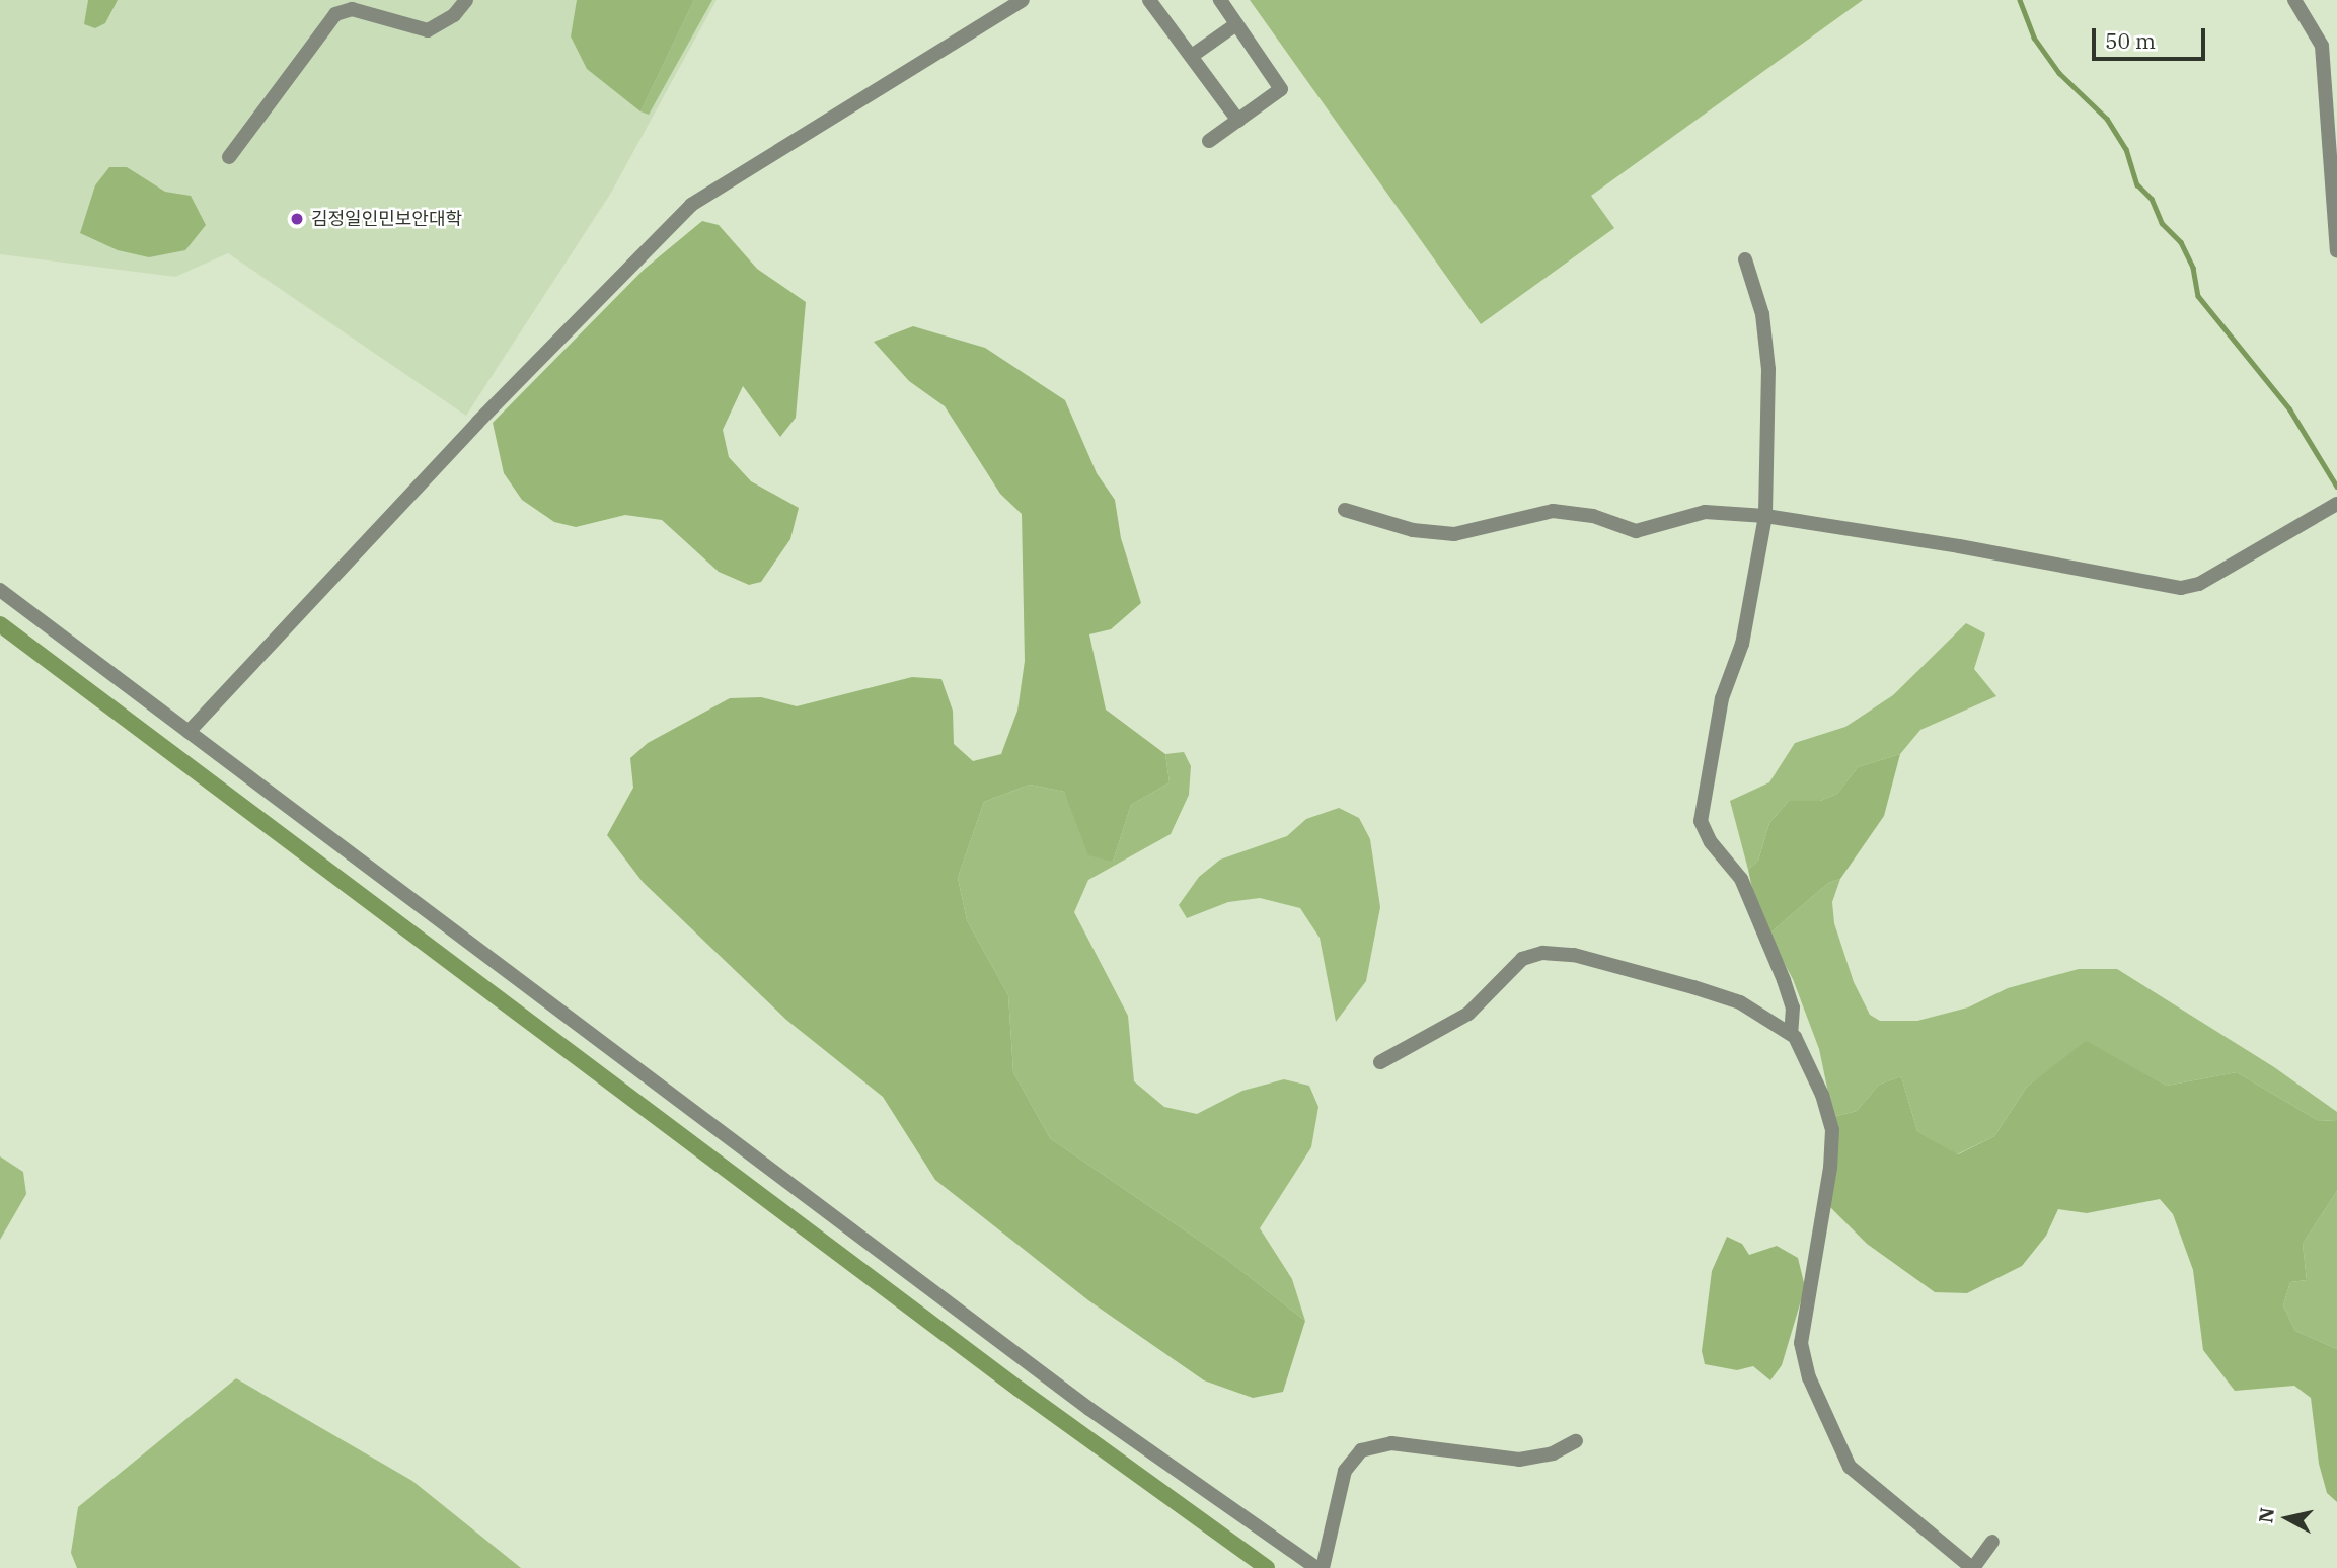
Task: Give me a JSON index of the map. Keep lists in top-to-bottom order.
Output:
{
  "places": ["김정일인민보안대학"],
  "scale_bar": "50 m",
  "north": "left"
}
